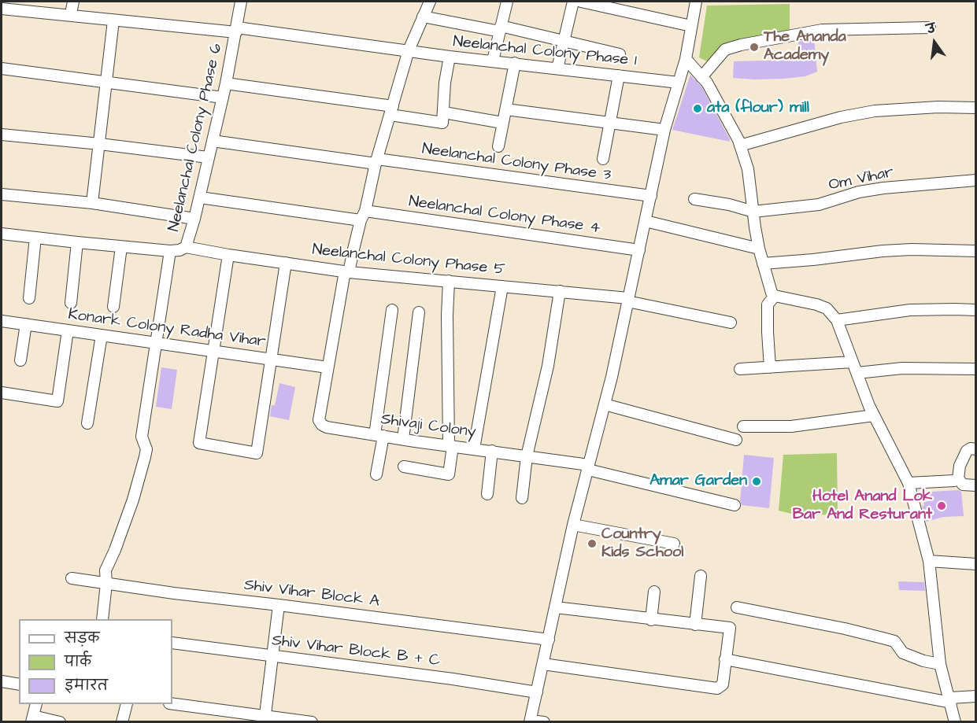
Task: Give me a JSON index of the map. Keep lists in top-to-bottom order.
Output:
{
  "streets": {
    "street": [
      "Neelanchal Colony Phase 1",
      "Neelanchal Colony Phase 6",
      "Neelanchal Colony Phase 3",
      "Om Vihar",
      "Neelanchal Colony Phase 4",
      "Neelanchal Colony Phase 5",
      "Konark Colony Radha Vihar",
      "Shivaji Colony",
      "Shiv Vihar Block A",
      "Shiv Vihar Block B + C"
    ]
  },
  "crossings": [
    ["Neelanchal Colony Phase 1", "Neelanchal Colony Phase 6"],
    ["Neelanchal Colony Phase 1", "Shivaji Colony"],
    ["Neelanchal Colony Phase 6", "Neelanchal Colony Phase 3"],
    ["Neelanchal Colony Phase 6", "Neelanchal Colony Phase 4"],
    ["Neelanchal Colony Phase 6", "Neelanchal Colony Phase 5"],
    ["Neelanchal Colony Phase 6", "Konark Colony Radha Vihar"],
    ["Neelanchal Colony Phase 6", "Shiv Vihar Block A"],
    ["Neelanchal Colony Phase 3", "Shivaji Colony"],
    ["Neelanchal Colony Phase 4", "Shivaji Colony"],
    ["Neelanchal Colony Phase 5", "Shivaji Colony"],
    ["Konark Colony Radha Vihar", "Shivaji Colony"]
  ],
  "places": [
    "The Ananda Academy",
    "ata (flour) mill",
    "Amar Garden",
    "Hotel Anand Lok Bar And Resturant",
    "Country Kids School"
  ],
  "legend": ["सड़क", "पार्क", "इमारत"],
  "north": "top"
}
